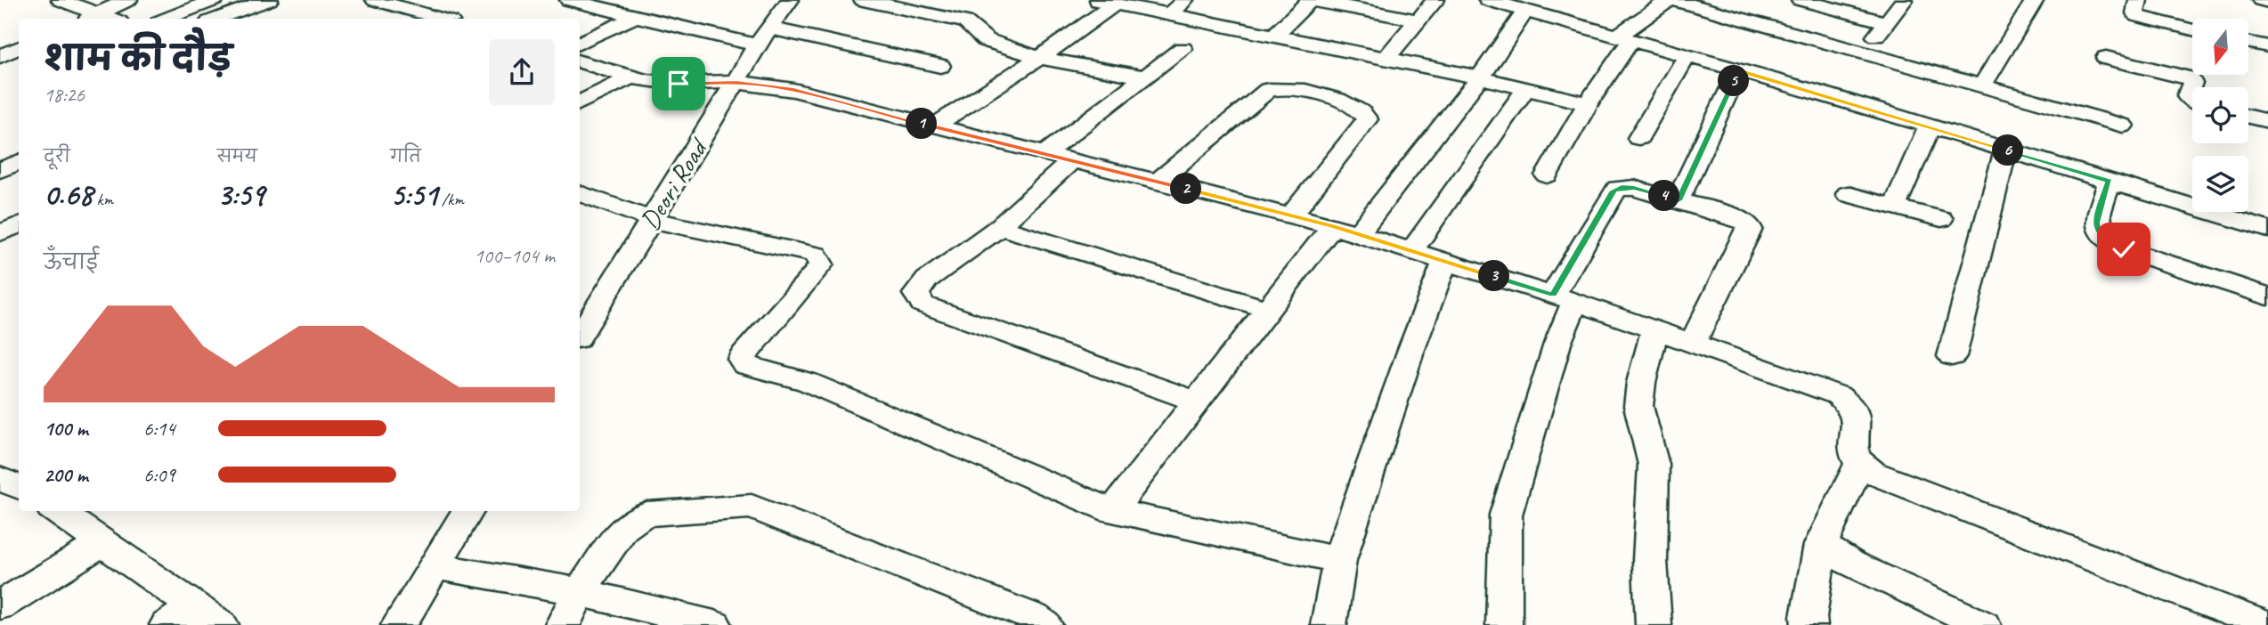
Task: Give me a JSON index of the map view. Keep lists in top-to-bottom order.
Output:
{
  "streets": {
    "street": ["Deori Road"]
  },
  "north": "bottom",
  "page": {
    "heading": ["शाम की दौड़", "18:26"],
    "pins": [
      "5",
      "1",
      "6",
      "2",
      "4",
      "3"
    ],
    "stats": [
      ["दूरी", "0.68 km"],
      ["समय", "3:59"],
      ["गति", "5:51 /km"]
    ],
    "chart": ["ऊँचाई", "100–104 m"],
    "list": [
      {
        "name": "100 m",
        "note": "6:14"
      },
      {
        "name": "200 m",
        "note": "6:09"
      }
    ]
  }
}
